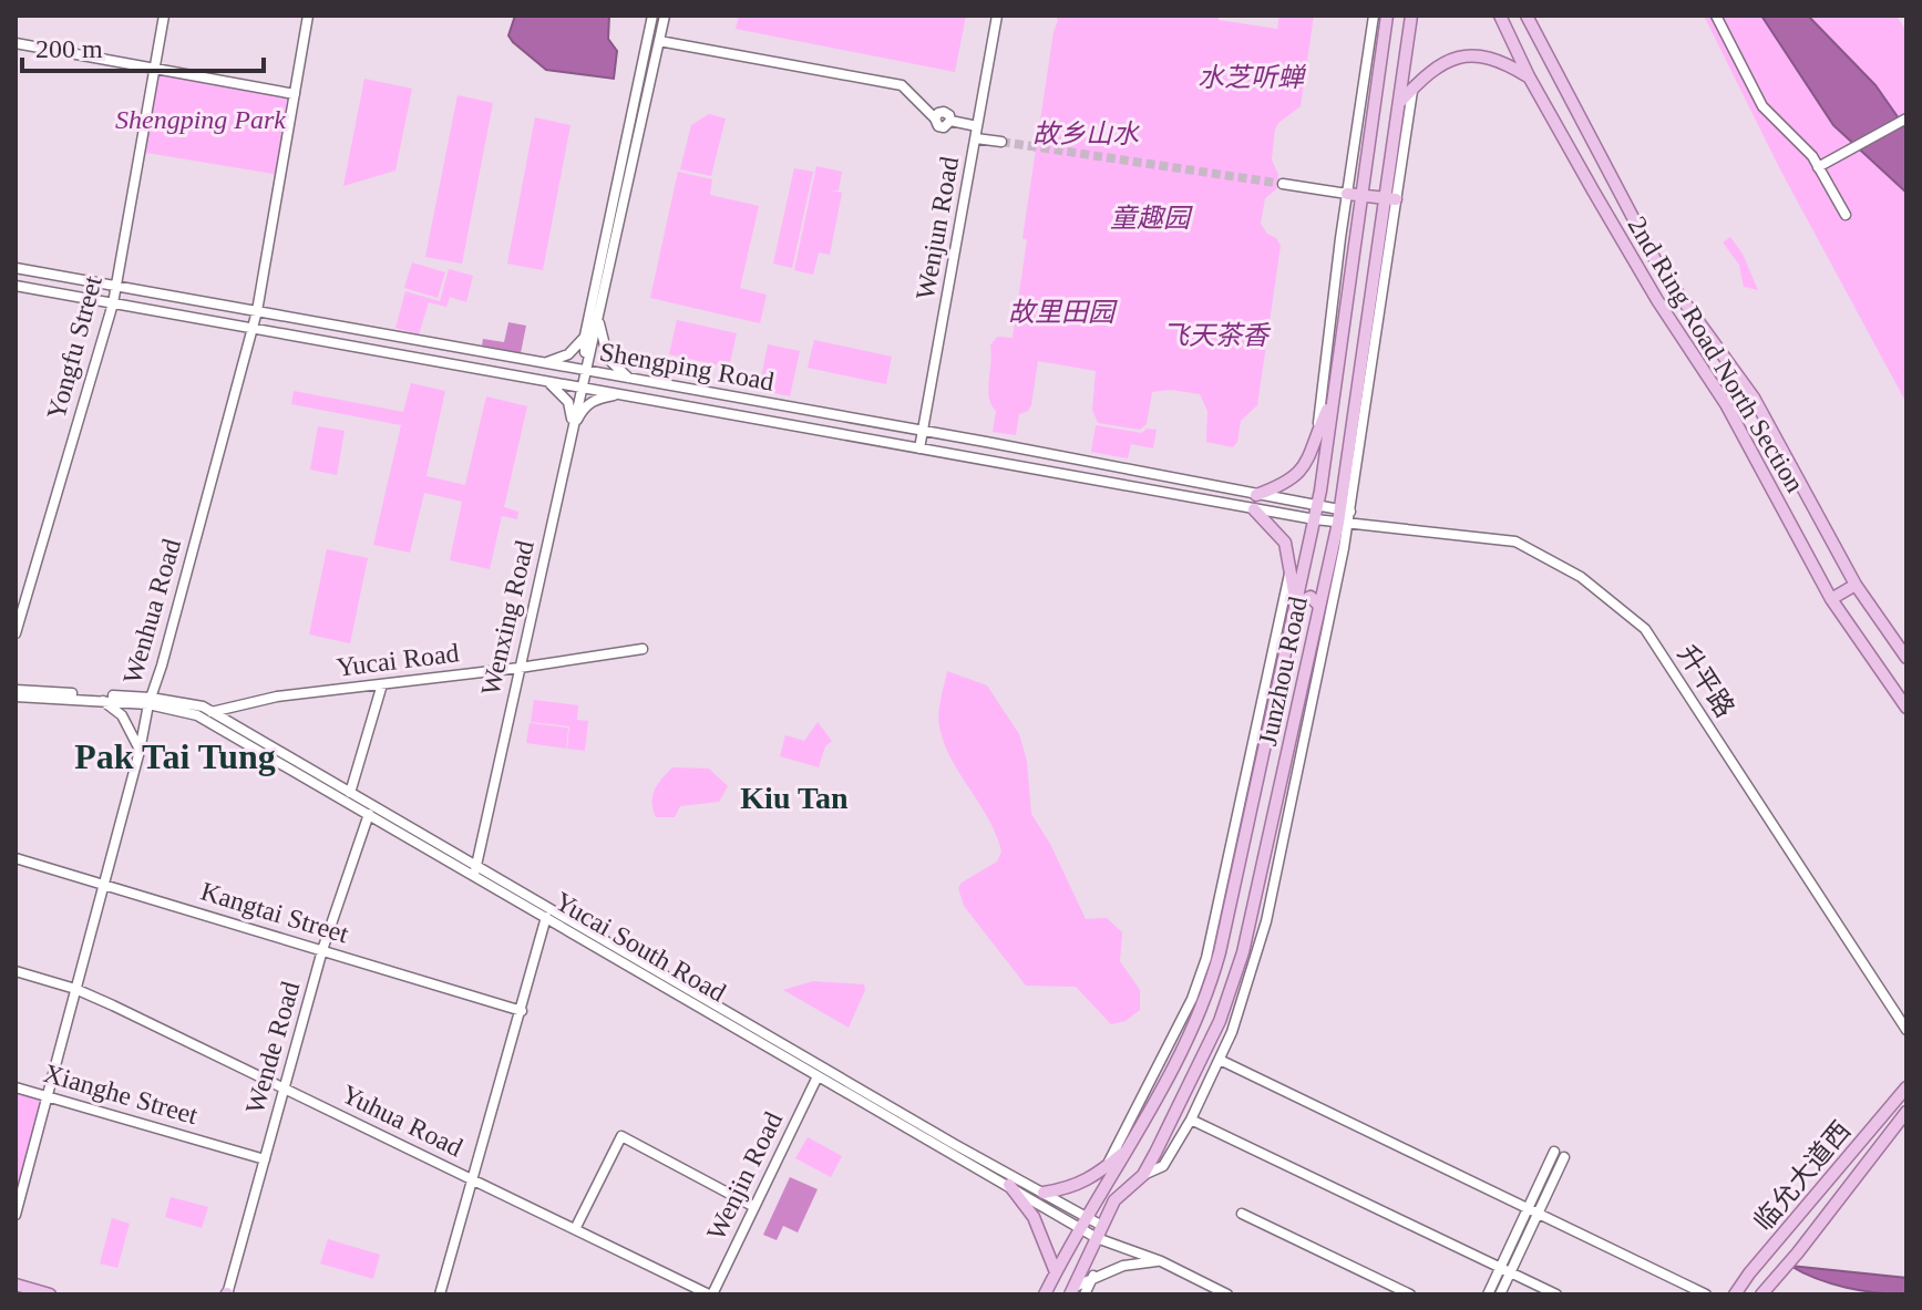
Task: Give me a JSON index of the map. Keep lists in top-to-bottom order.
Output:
{
  "streets": {
    "main road": ["2nd Ring Road North Section", "Junzhou Road", "临允大道西"],
    "street": [
      "Wenjun Road",
      "Yongfu Street",
      "Shengping Road",
      "Wenhua Road",
      "Wenxing Road",
      "Yucai Road",
      "升平路",
      "Kangtai Street",
      "Yucai South Road",
      "Wende Road",
      "Xianghe Street",
      "Yuhua Road",
      "Wenjin Road"
    ]
  },
  "crossings": [
    ["Wenjun Road", "Shengping Road"],
    ["Yongfu Street", "Shengping Road"],
    ["Shengping Road", "Wenhua Road"],
    ["Shengping Road", "Wenxing Road"],
    ["Shengping Road", "Junzhou Road"],
    ["Shengping Road", "升平路"],
    ["Wenhua Road", "Kangtai Street"],
    ["Wenhua Road", "Yucai South Road"],
    ["Wenhua Road", "Xianghe Street"],
    ["Wenhua Road", "Yuhua Road"],
    ["Wenxing Road", "Yucai Road"],
    ["Wenxing Road", "Yucai South Road"],
    ["Yucai Road", "Yucai South Road"],
    ["Junzhou Road", "升平路"],
    ["Junzhou Road", "Yucai South Road"],
    ["Kangtai Street", "Wende Road"],
    ["Yucai South Road", "Wende Road"],
    ["Yucai South Road", "Wenjin Road"],
    ["Wende Road", "Xianghe Street"],
    ["Wende Road", "Yuhua Road"],
    ["Yuhua Road", "Wenjin Road"]
  ],
  "districts": ["Pak Tai Tung", "Kiu Tan"],
  "parks": [
    "水芝听蝉",
    "Shengping Park",
    "故乡山水",
    "童趣园",
    "故里田园",
    "飞天茶香"
  ],
  "scale_bar": "200 m"
}
